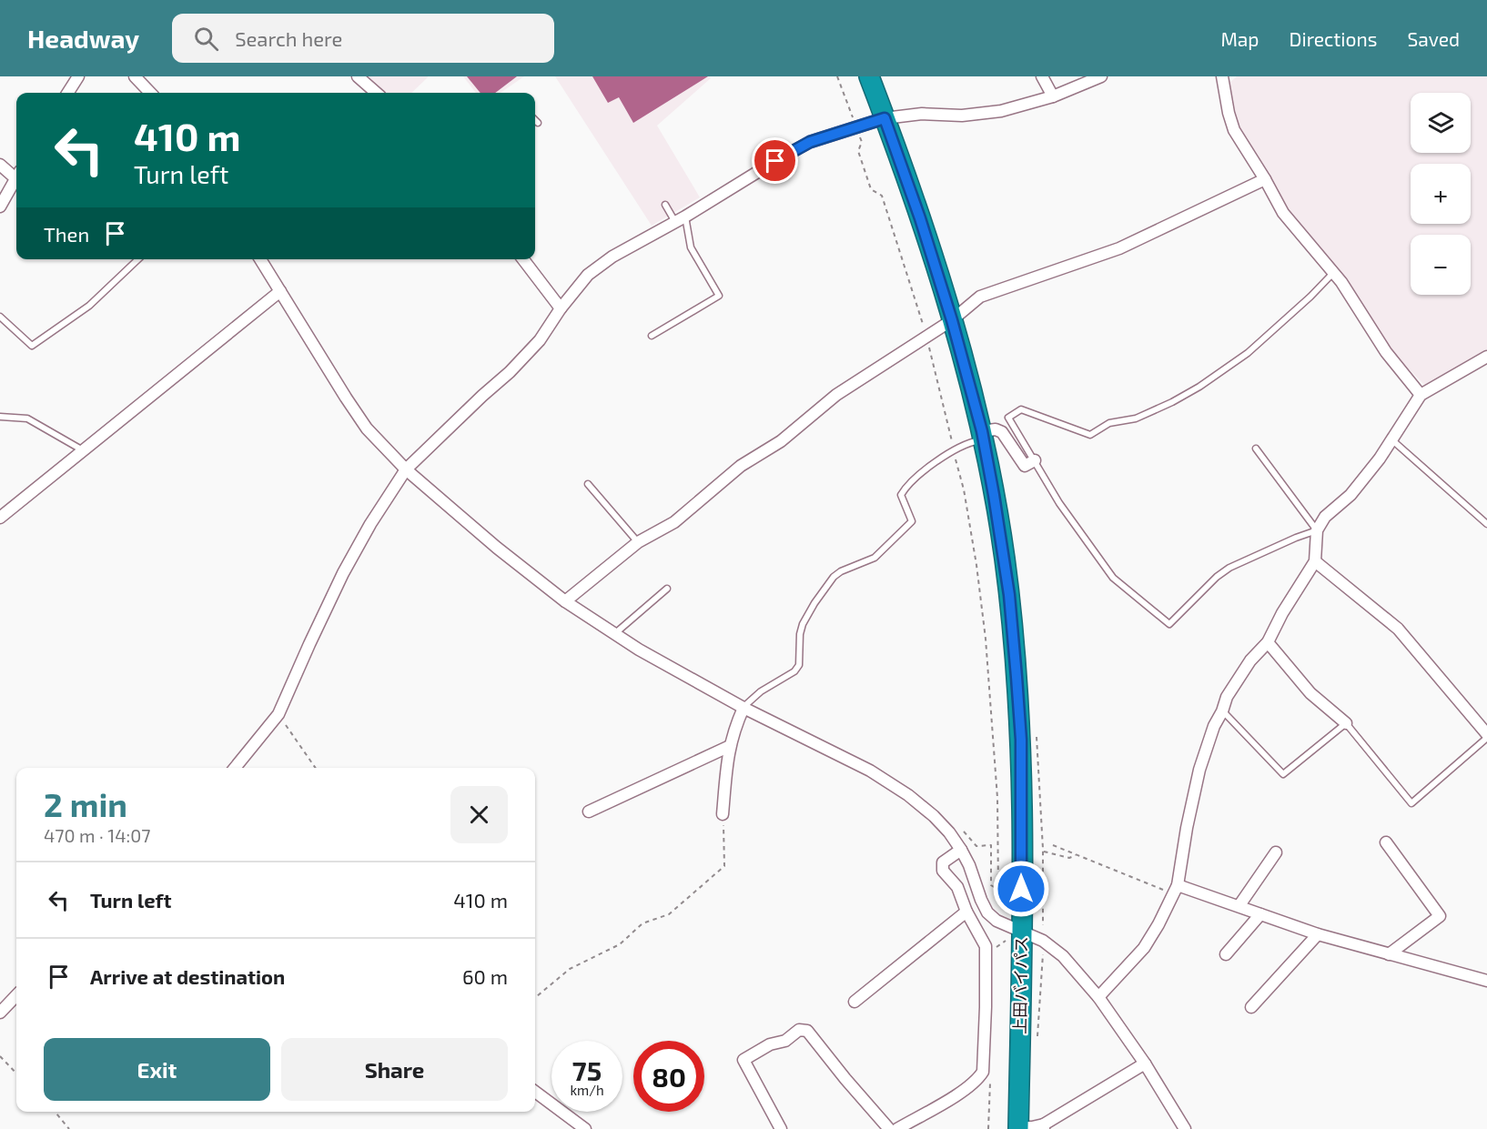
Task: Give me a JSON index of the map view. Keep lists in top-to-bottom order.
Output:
{
  "streets": {
    "highway": ["上田バイパス"]
  },
  "page": {
    "header": "Headway",
    "search": "Search here",
    "nav": ["Map", "Directions", "Saved"],
    "map_buttons": ["+", "−"],
    "turn": ["410 m", "Turn left"],
    "then": "Then",
    "heading": ["2 min", "470 m · 14:07"],
    "list": [
      {
        "name": "Turn left",
        "value": "410 m"
      },
      {
        "name": "Arrive at destination",
        "value": "60 m"
      }
    ],
    "buttons": ["Exit", "Share"],
    "speed": "75 km/h",
    "limit": "80"
  }
}
